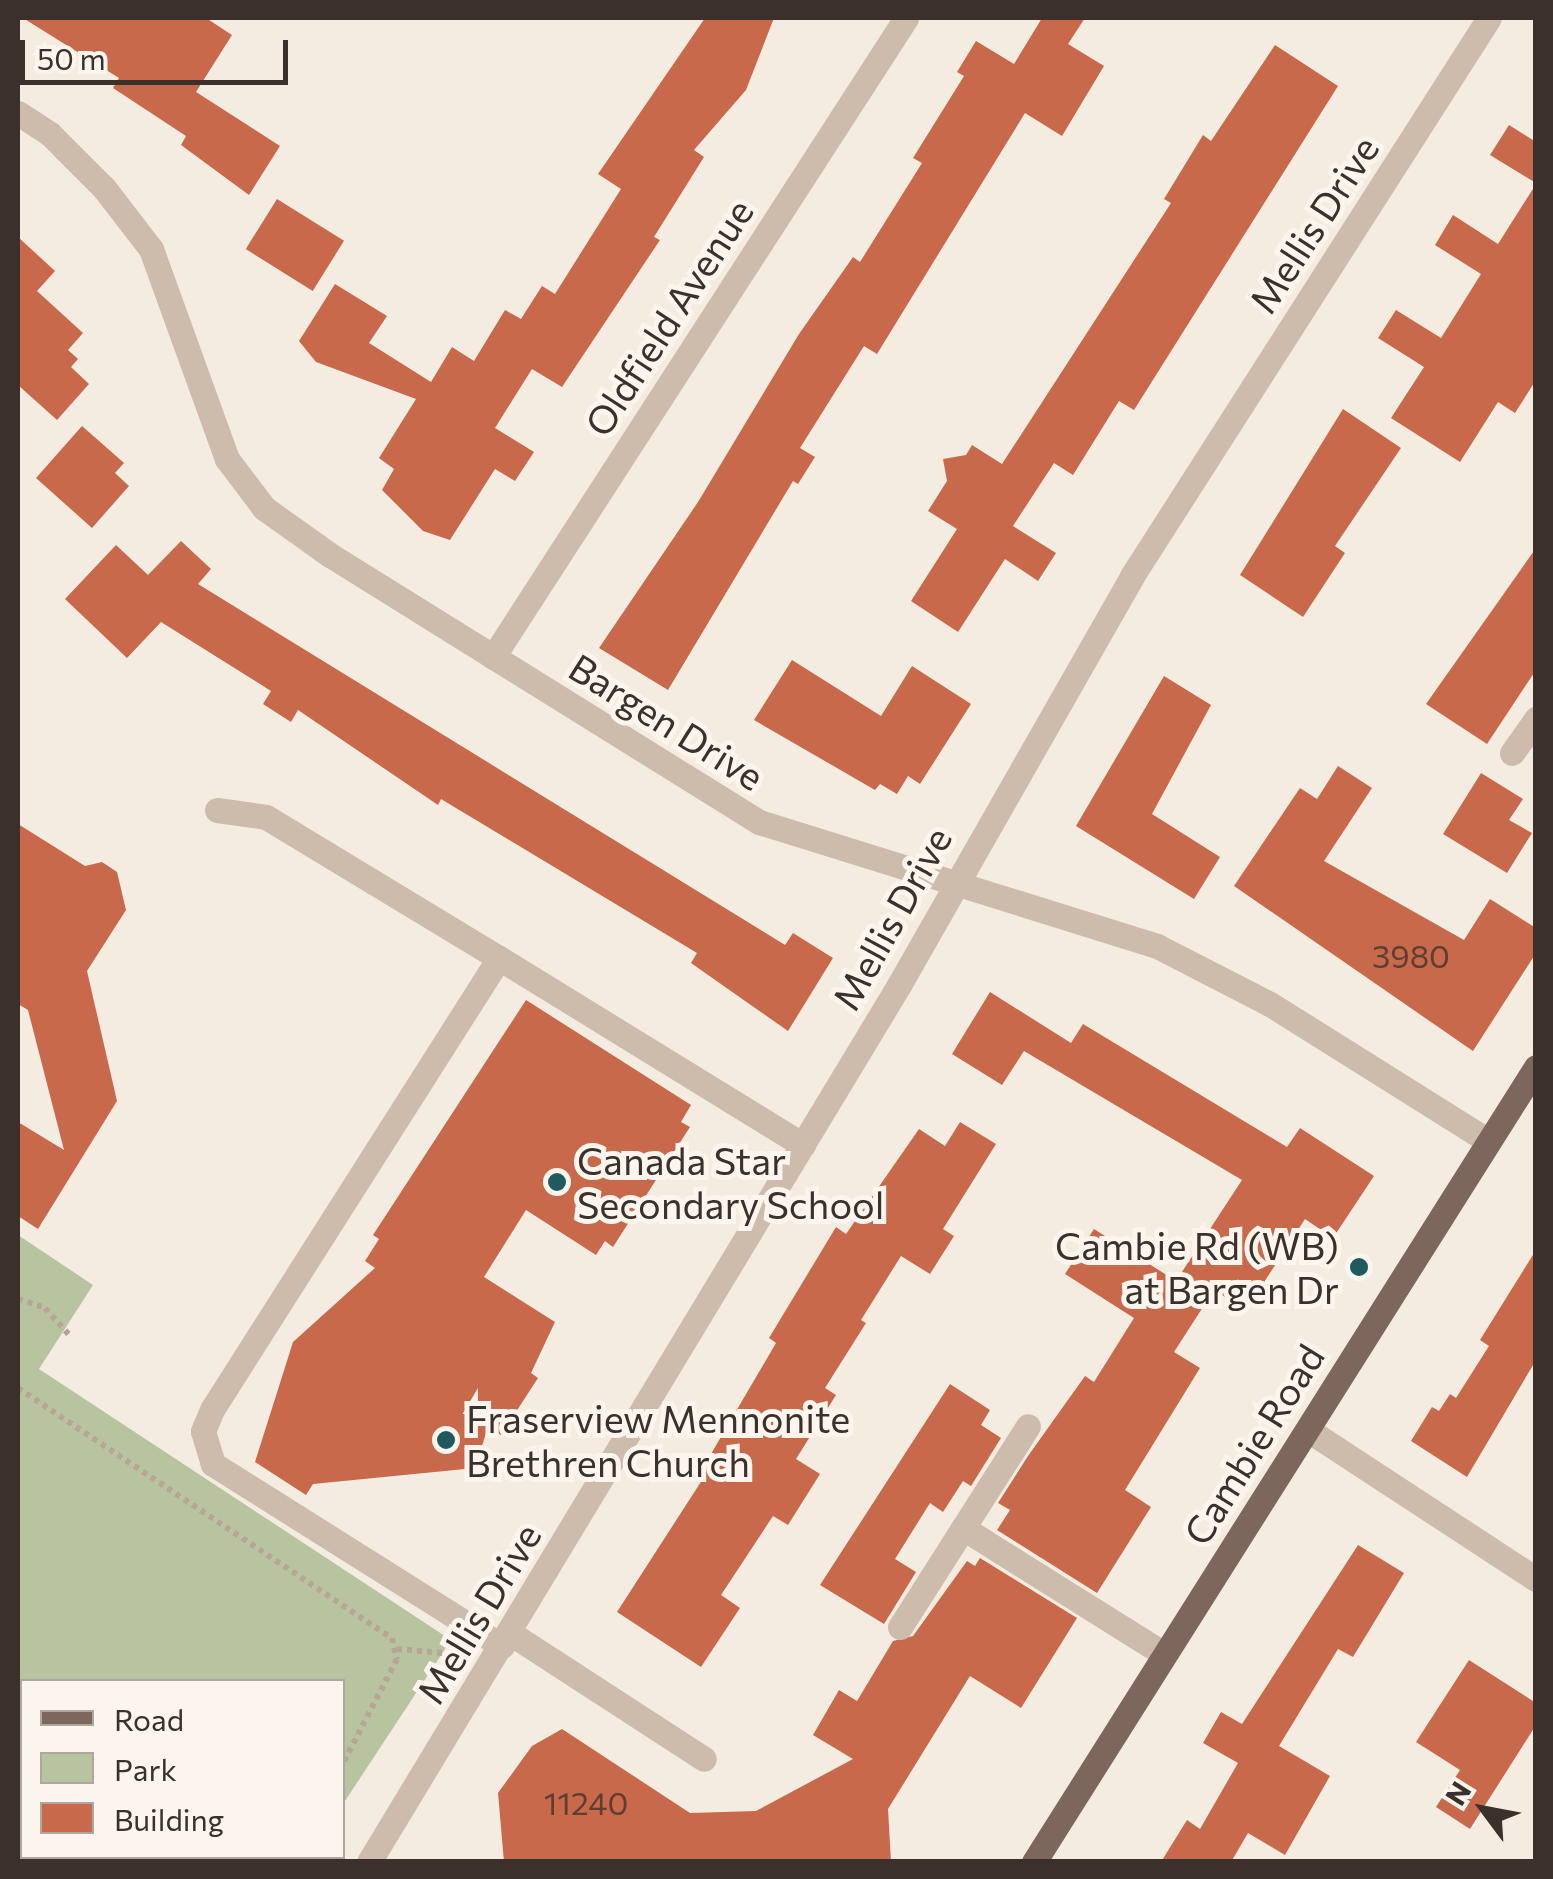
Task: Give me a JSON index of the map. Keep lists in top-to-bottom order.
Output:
{
  "streets": {
    "main road": ["Cambie Road"],
    "street": ["Mellis Drive", "Oldfield Avenue", "Bargen Drive"]
  },
  "crossings": [
    ["Mellis Drive", "Bargen Drive"],
    ["Oldfield Avenue", "Bargen Drive"],
    ["Bargen Drive", "Cambie Road"]
  ],
  "places": ["Canada Star Secondary School", "Cambie Rd (WB) at Bargen Dr", "Fraserview Mennonite Brethren Church"],
  "house_numbers": ["3980", "11240"],
  "legend": ["Road", "Park", "Building"],
  "scale_bar": "50 m",
  "north": "top left"
}
